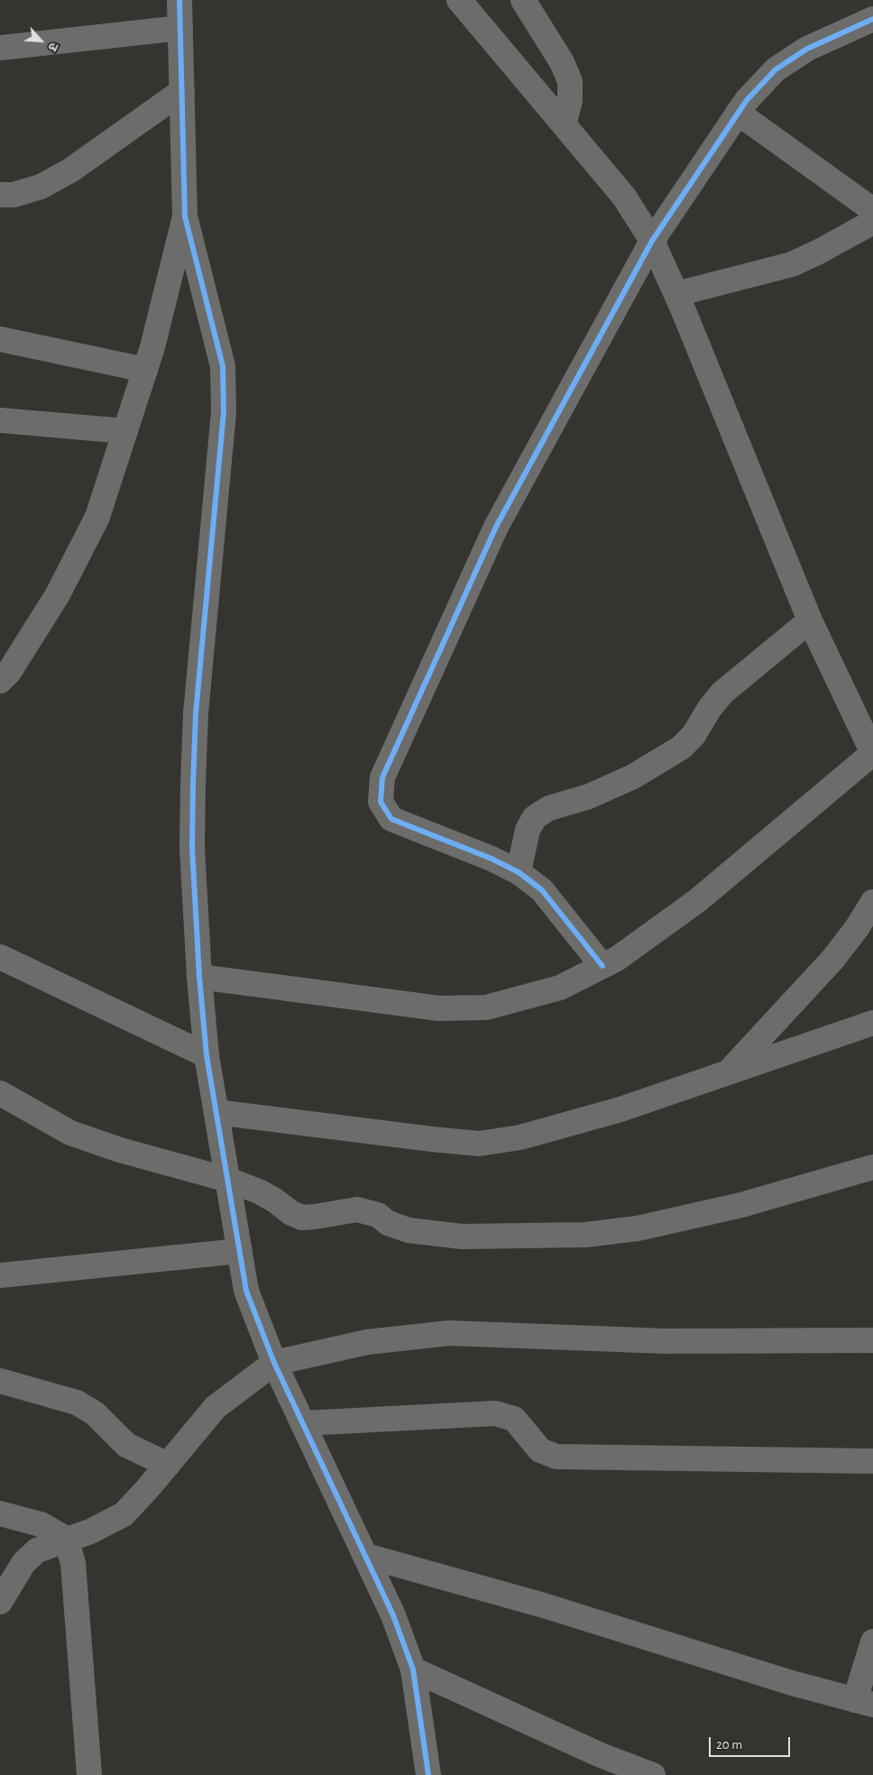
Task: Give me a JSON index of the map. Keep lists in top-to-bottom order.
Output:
{
  "scale_bar": "20 m",
  "north": "bottom right"
}
